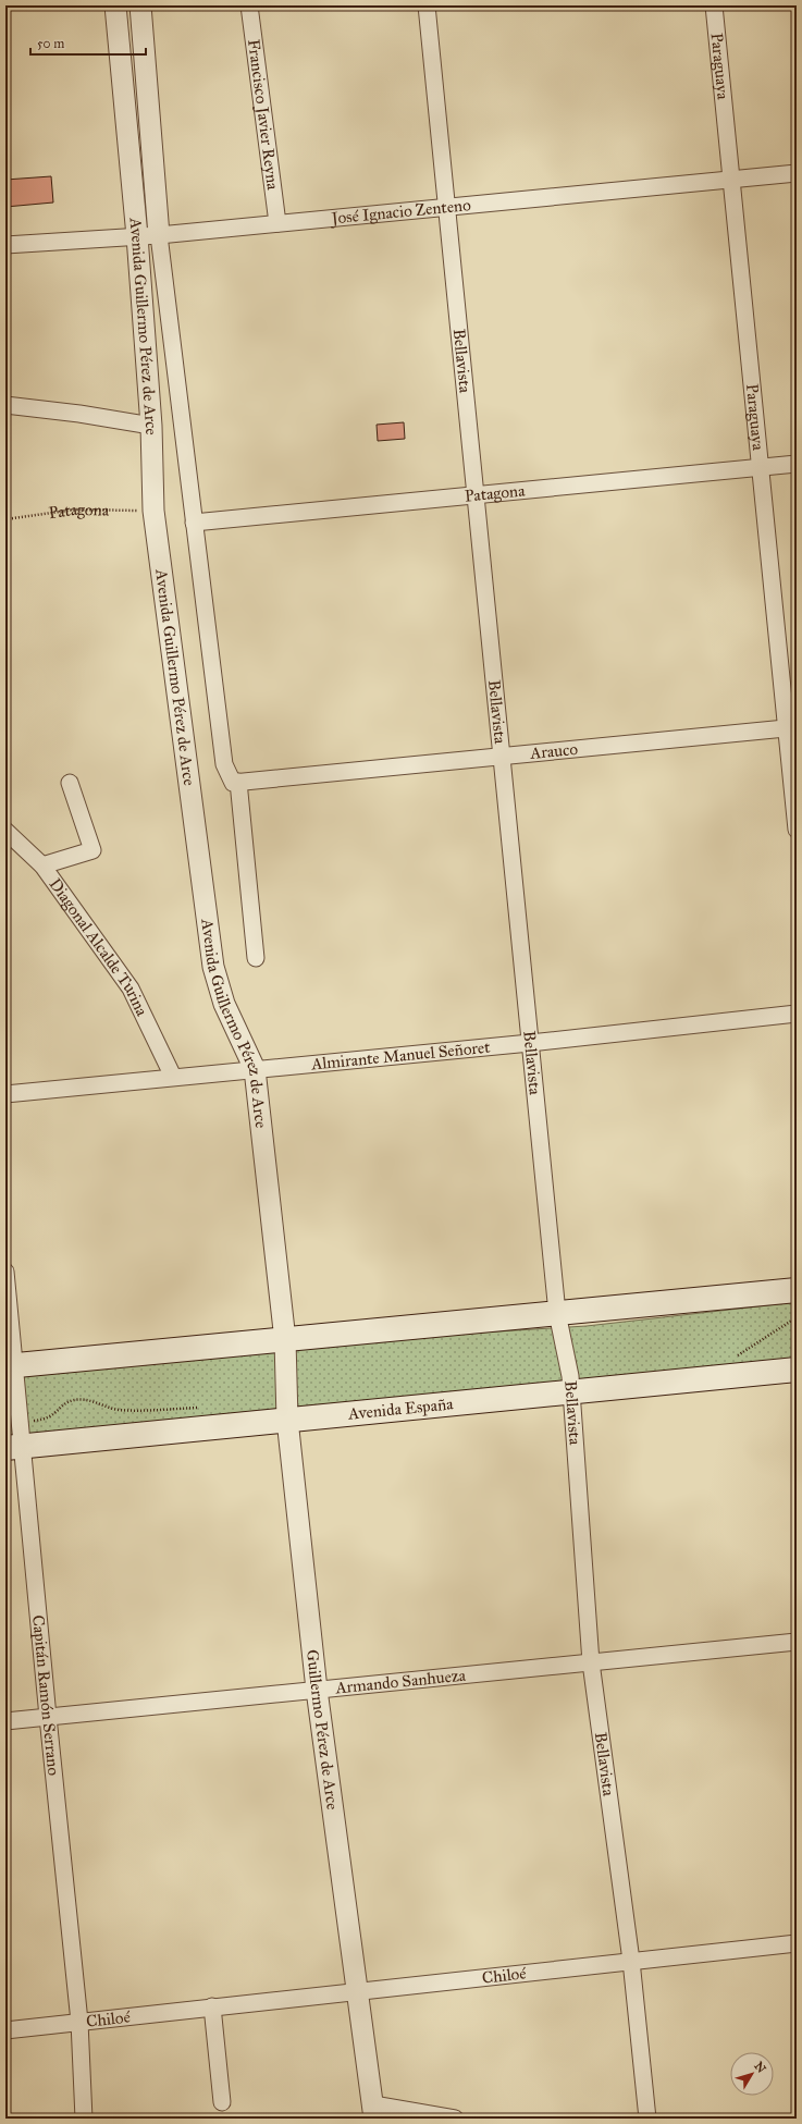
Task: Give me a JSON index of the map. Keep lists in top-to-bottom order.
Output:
{
  "streets": {
    "main road": ["Avenida España"],
    "street": [
      "Paraguaya",
      "Francisco Javier Reyna",
      "José Ignacio Zenteno",
      "Avenida Guillermo Pérez de Arce",
      "Bellavista",
      "Patagona",
      "Arauco",
      "Diagonal Alcalde Turina",
      "Almirante Manuel Señoret",
      "Armando Sanhueza",
      "Capitán Ramón Serrano",
      "Guillermo Pérez de Arce",
      "Chiloé"
    ]
  },
  "crossings": [
    ["Paraguaya", "José Ignacio Zenteno"],
    ["Paraguaya", "Patagona"],
    ["Paraguaya", "Arauco"],
    ["Francisco Javier Reyna", "José Ignacio Zenteno"],
    ["José Ignacio Zenteno", "Avenida Guillermo Pérez de Arce"],
    ["José Ignacio Zenteno", "Bellavista"],
    ["Avenida Guillermo Pérez de Arce", "Patagona"],
    ["Avenida Guillermo Pérez de Arce", "Arauco"],
    ["Avenida Guillermo Pérez de Arce", "Almirante Manuel Señoret"],
    ["Avenida Guillermo Pérez de Arce", "Guillermo Pérez de Arce"],
    ["Bellavista", "Patagona"],
    ["Bellavista", "Arauco"],
    ["Bellavista", "Almirante Manuel Señoret"],
    ["Bellavista", "Avenida España"],
    ["Bellavista", "Armando Sanhueza"],
    ["Bellavista", "Chiloé"],
    ["Diagonal Alcalde Turina", "Almirante Manuel Señoret"],
    ["Avenida España", "Capitán Ramón Serrano"],
    ["Avenida España", "Guillermo Pérez de Arce"],
    ["Armando Sanhueza", "Capitán Ramón Serrano"],
    ["Armando Sanhueza", "Guillermo Pérez de Arce"],
    ["Capitán Ramón Serrano", "Chiloé"],
    ["Guillermo Pérez de Arce", "Chiloé"]
  ],
  "scale_bar": "50 m",
  "north": "top right"
}
